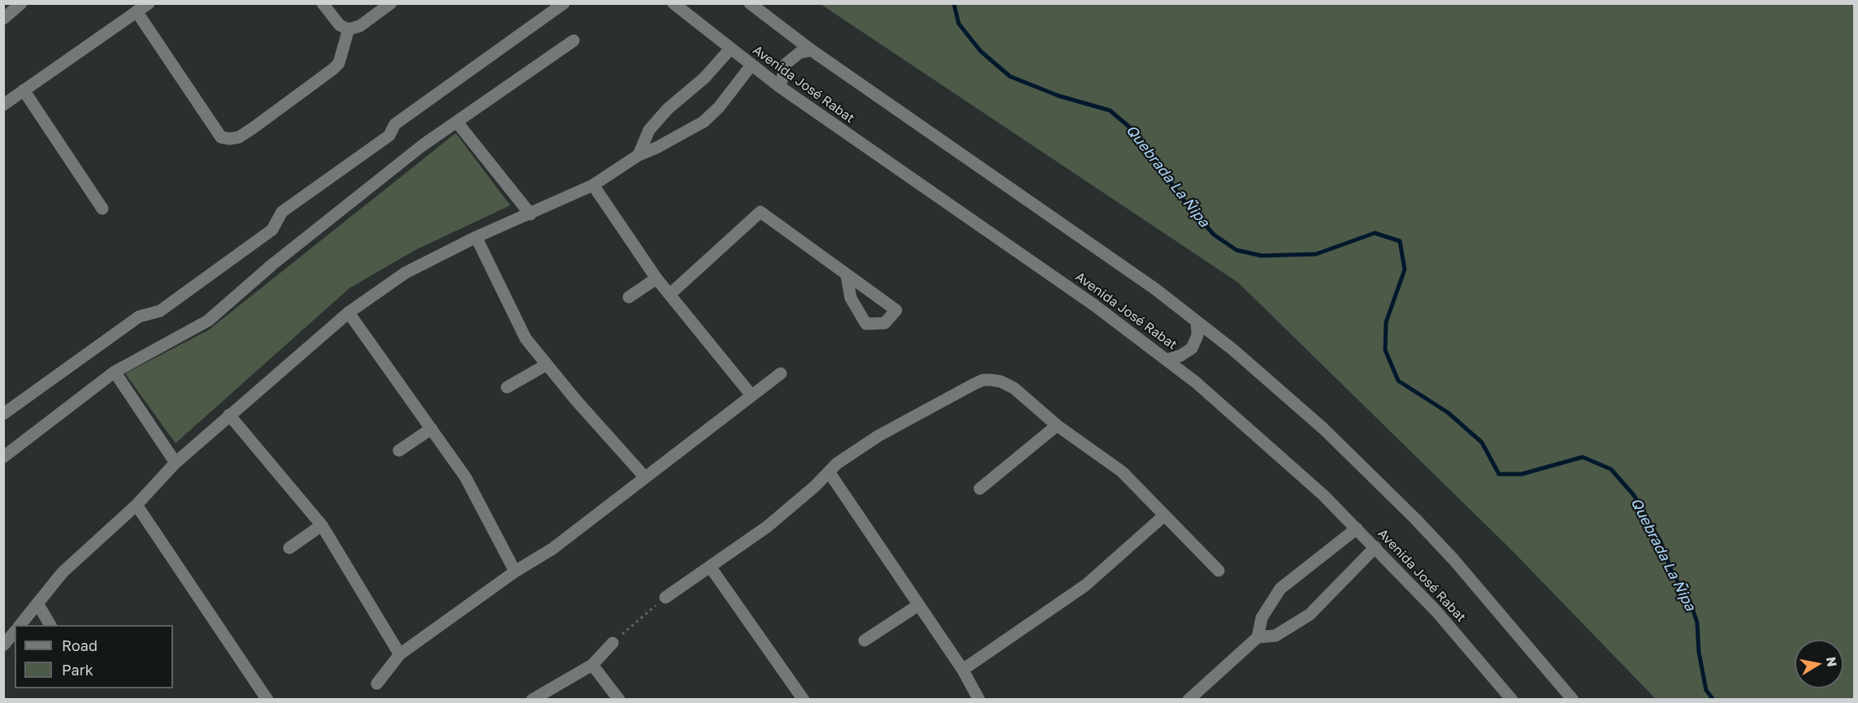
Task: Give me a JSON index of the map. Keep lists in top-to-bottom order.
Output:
{
  "streets": {
    "street": ["Avenida José Rabat"]
  },
  "water": ["Quebrada La Ñipa"],
  "legend": ["Road", "Park"],
  "north": "right"
}
